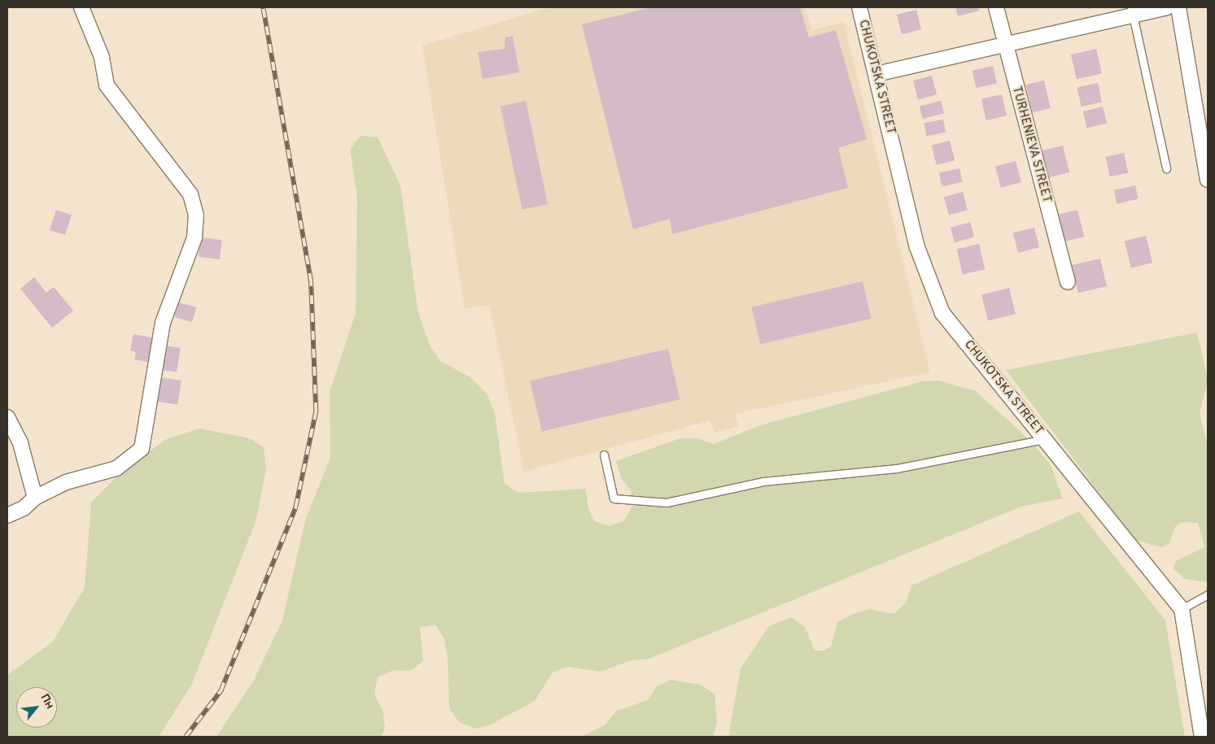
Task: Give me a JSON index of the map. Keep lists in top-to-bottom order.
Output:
{
  "streets": {
    "street": ["CHUKOTSKA STREET", "TURHENIEVA STREET"]
  },
  "north": "top right"
}
